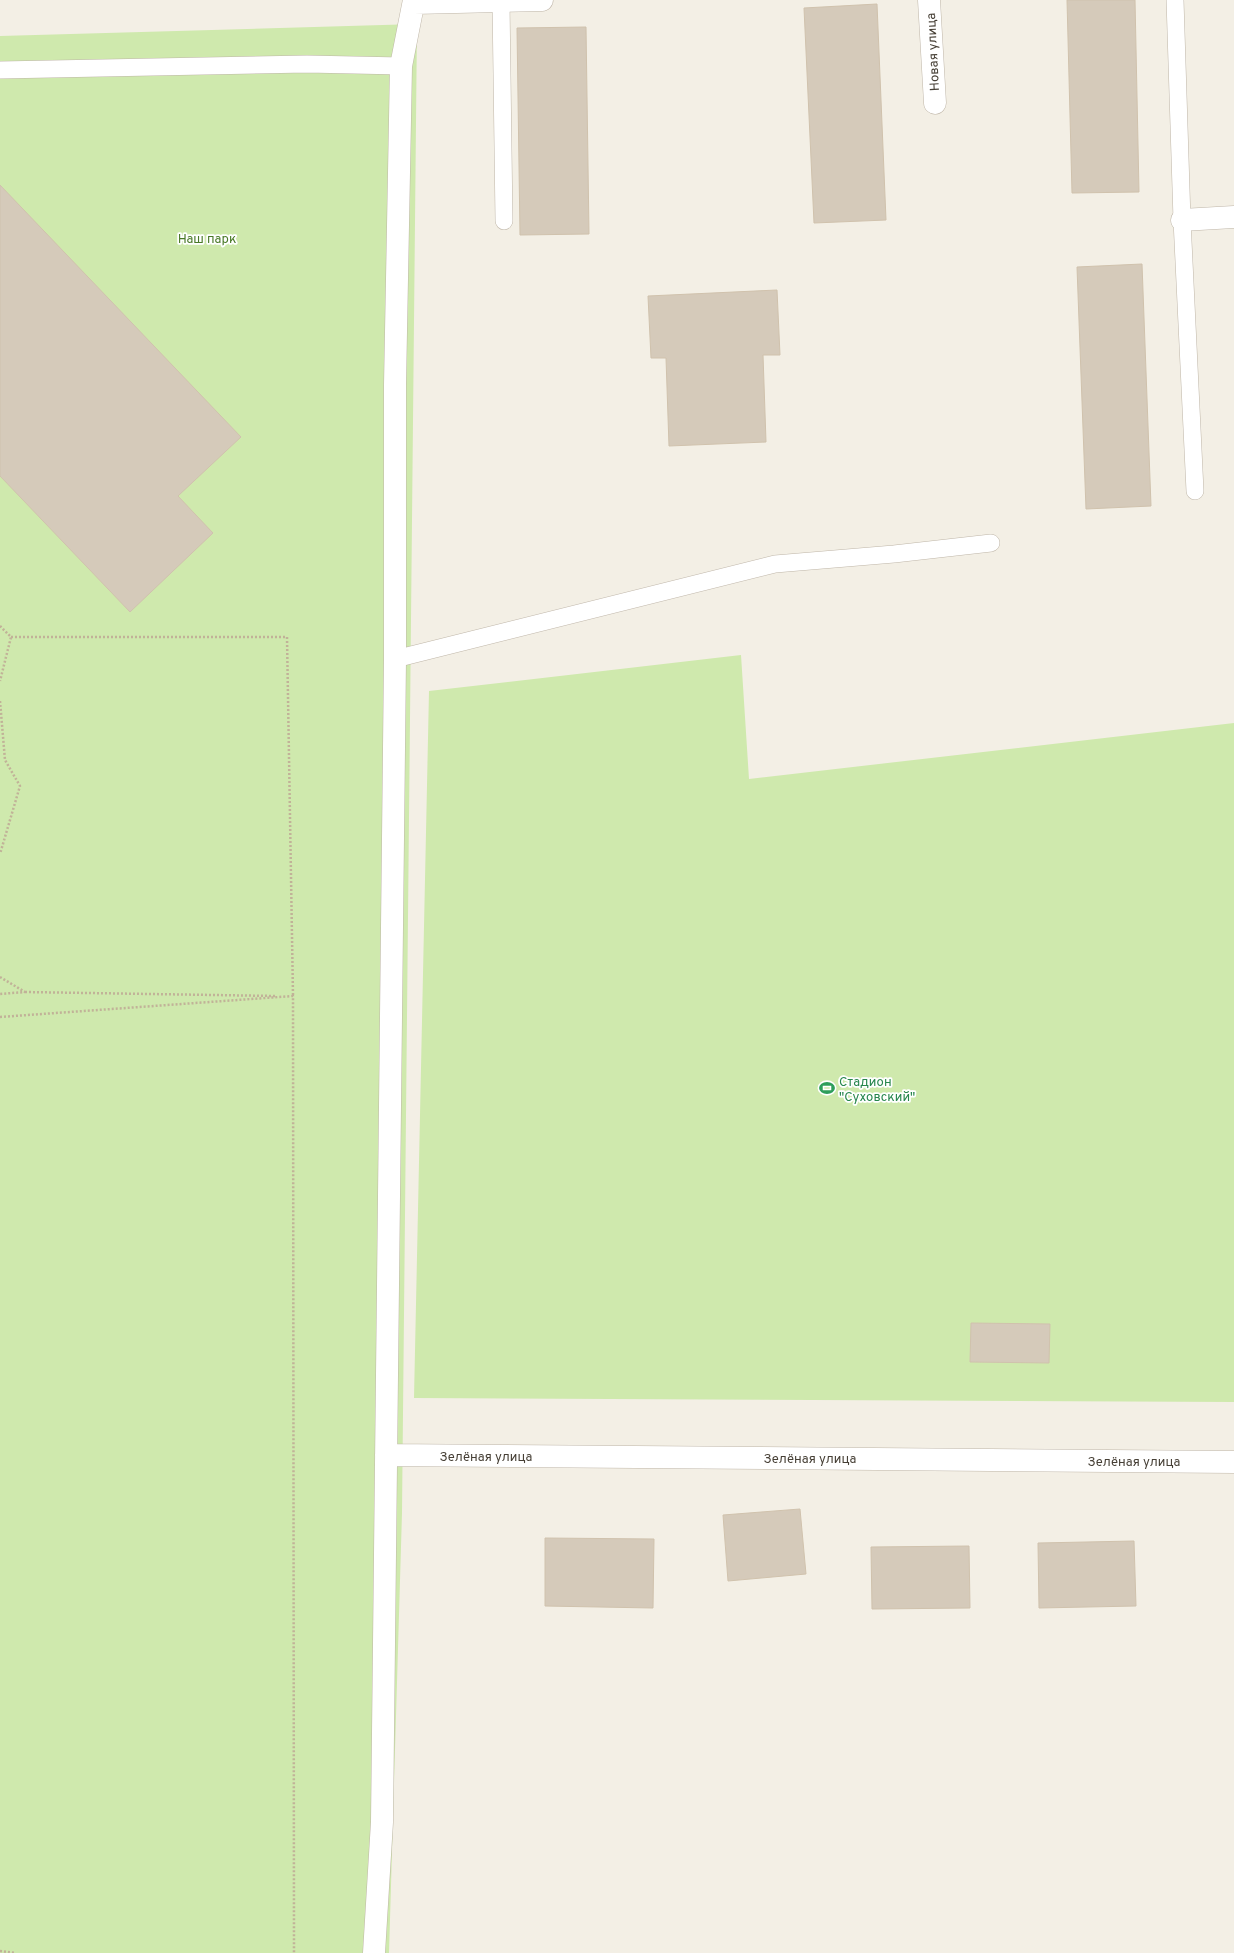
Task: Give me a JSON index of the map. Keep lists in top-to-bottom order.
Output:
{
  "streets": {
    "street": ["Новая улица", "Зелёная улица"]
  },
  "parks": ["Наш парк"],
  "places": {
    "sports": ["Стадион \"Суховский\""]
  }
}
